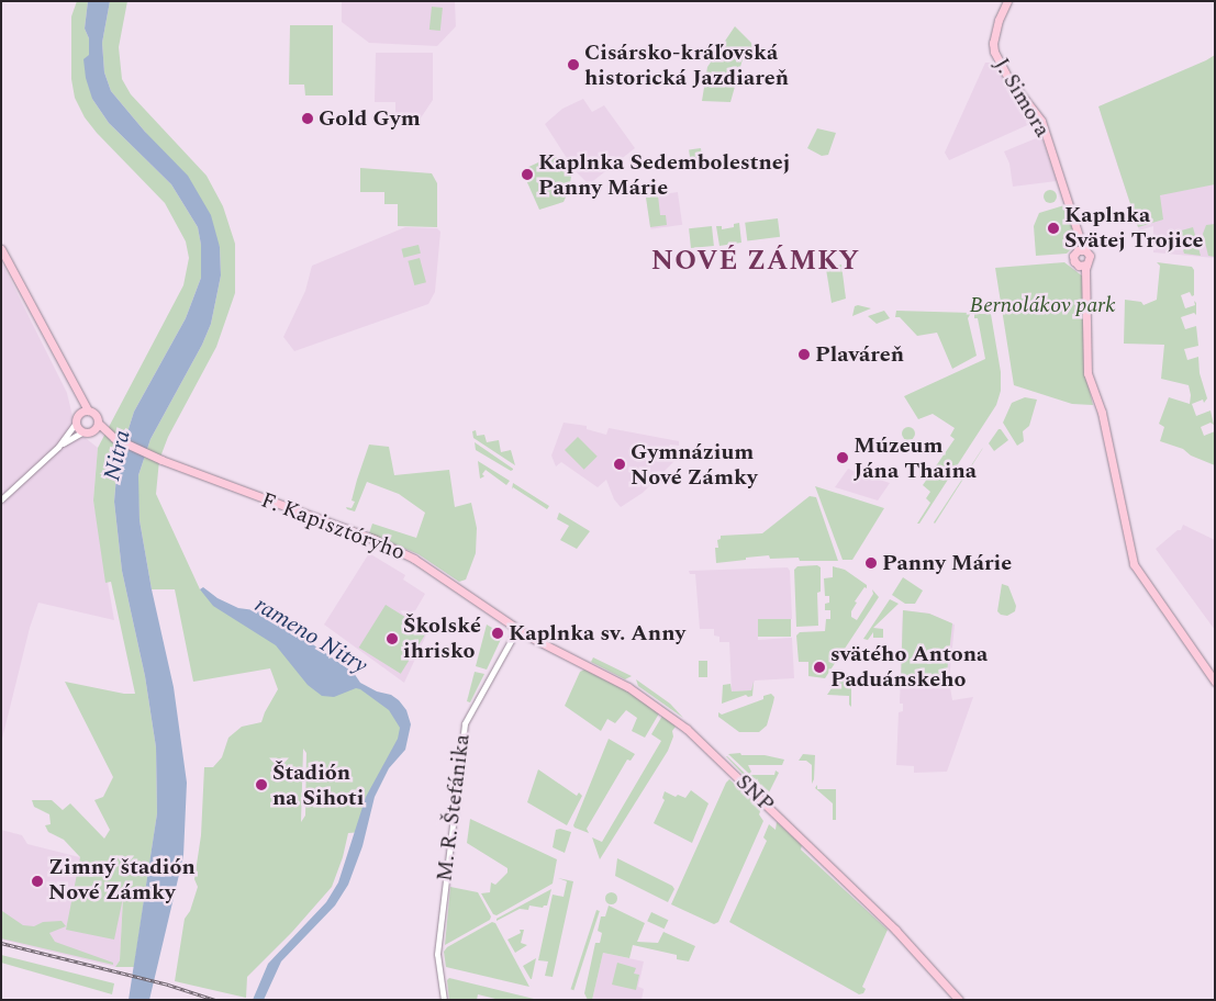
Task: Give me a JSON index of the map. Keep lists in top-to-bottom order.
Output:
{
  "streets": {
    "main road": ["J. Simora", "F. Kapisztóryho", "SNP"],
    "street": ["M. R. Štefánika"]
  },
  "crossings": [
    ["F. Kapisztóryho", "SNP"],
    ["F. Kapisztóryho", "M. R. Štefánika"],
    ["SNP", "M. R. Štefánika"]
  ],
  "districts": ["NOVÉ ZÁMKY"],
  "water": ["Nitra", "rameno Nitry"],
  "parks": ["Bernolákov park"],
  "places": [
    "Cisársko-kráľovská historická Jazdiareň",
    "Gold Gym",
    "Kaplnka Sedembolestnej Panny Márie",
    "Kaplnka Svätej Trojice",
    "Plaváreň",
    "Múzeum Jána Thaina",
    "Gymnázium Nové Zámky",
    "Panny Márie",
    "Kaplnka sv. Anny",
    "Školské ihrisko",
    "svätého Antona Paduánskeho",
    "Štadión na Sihoti",
    "Zimný štadión Nové Zámky"
  ]
}
